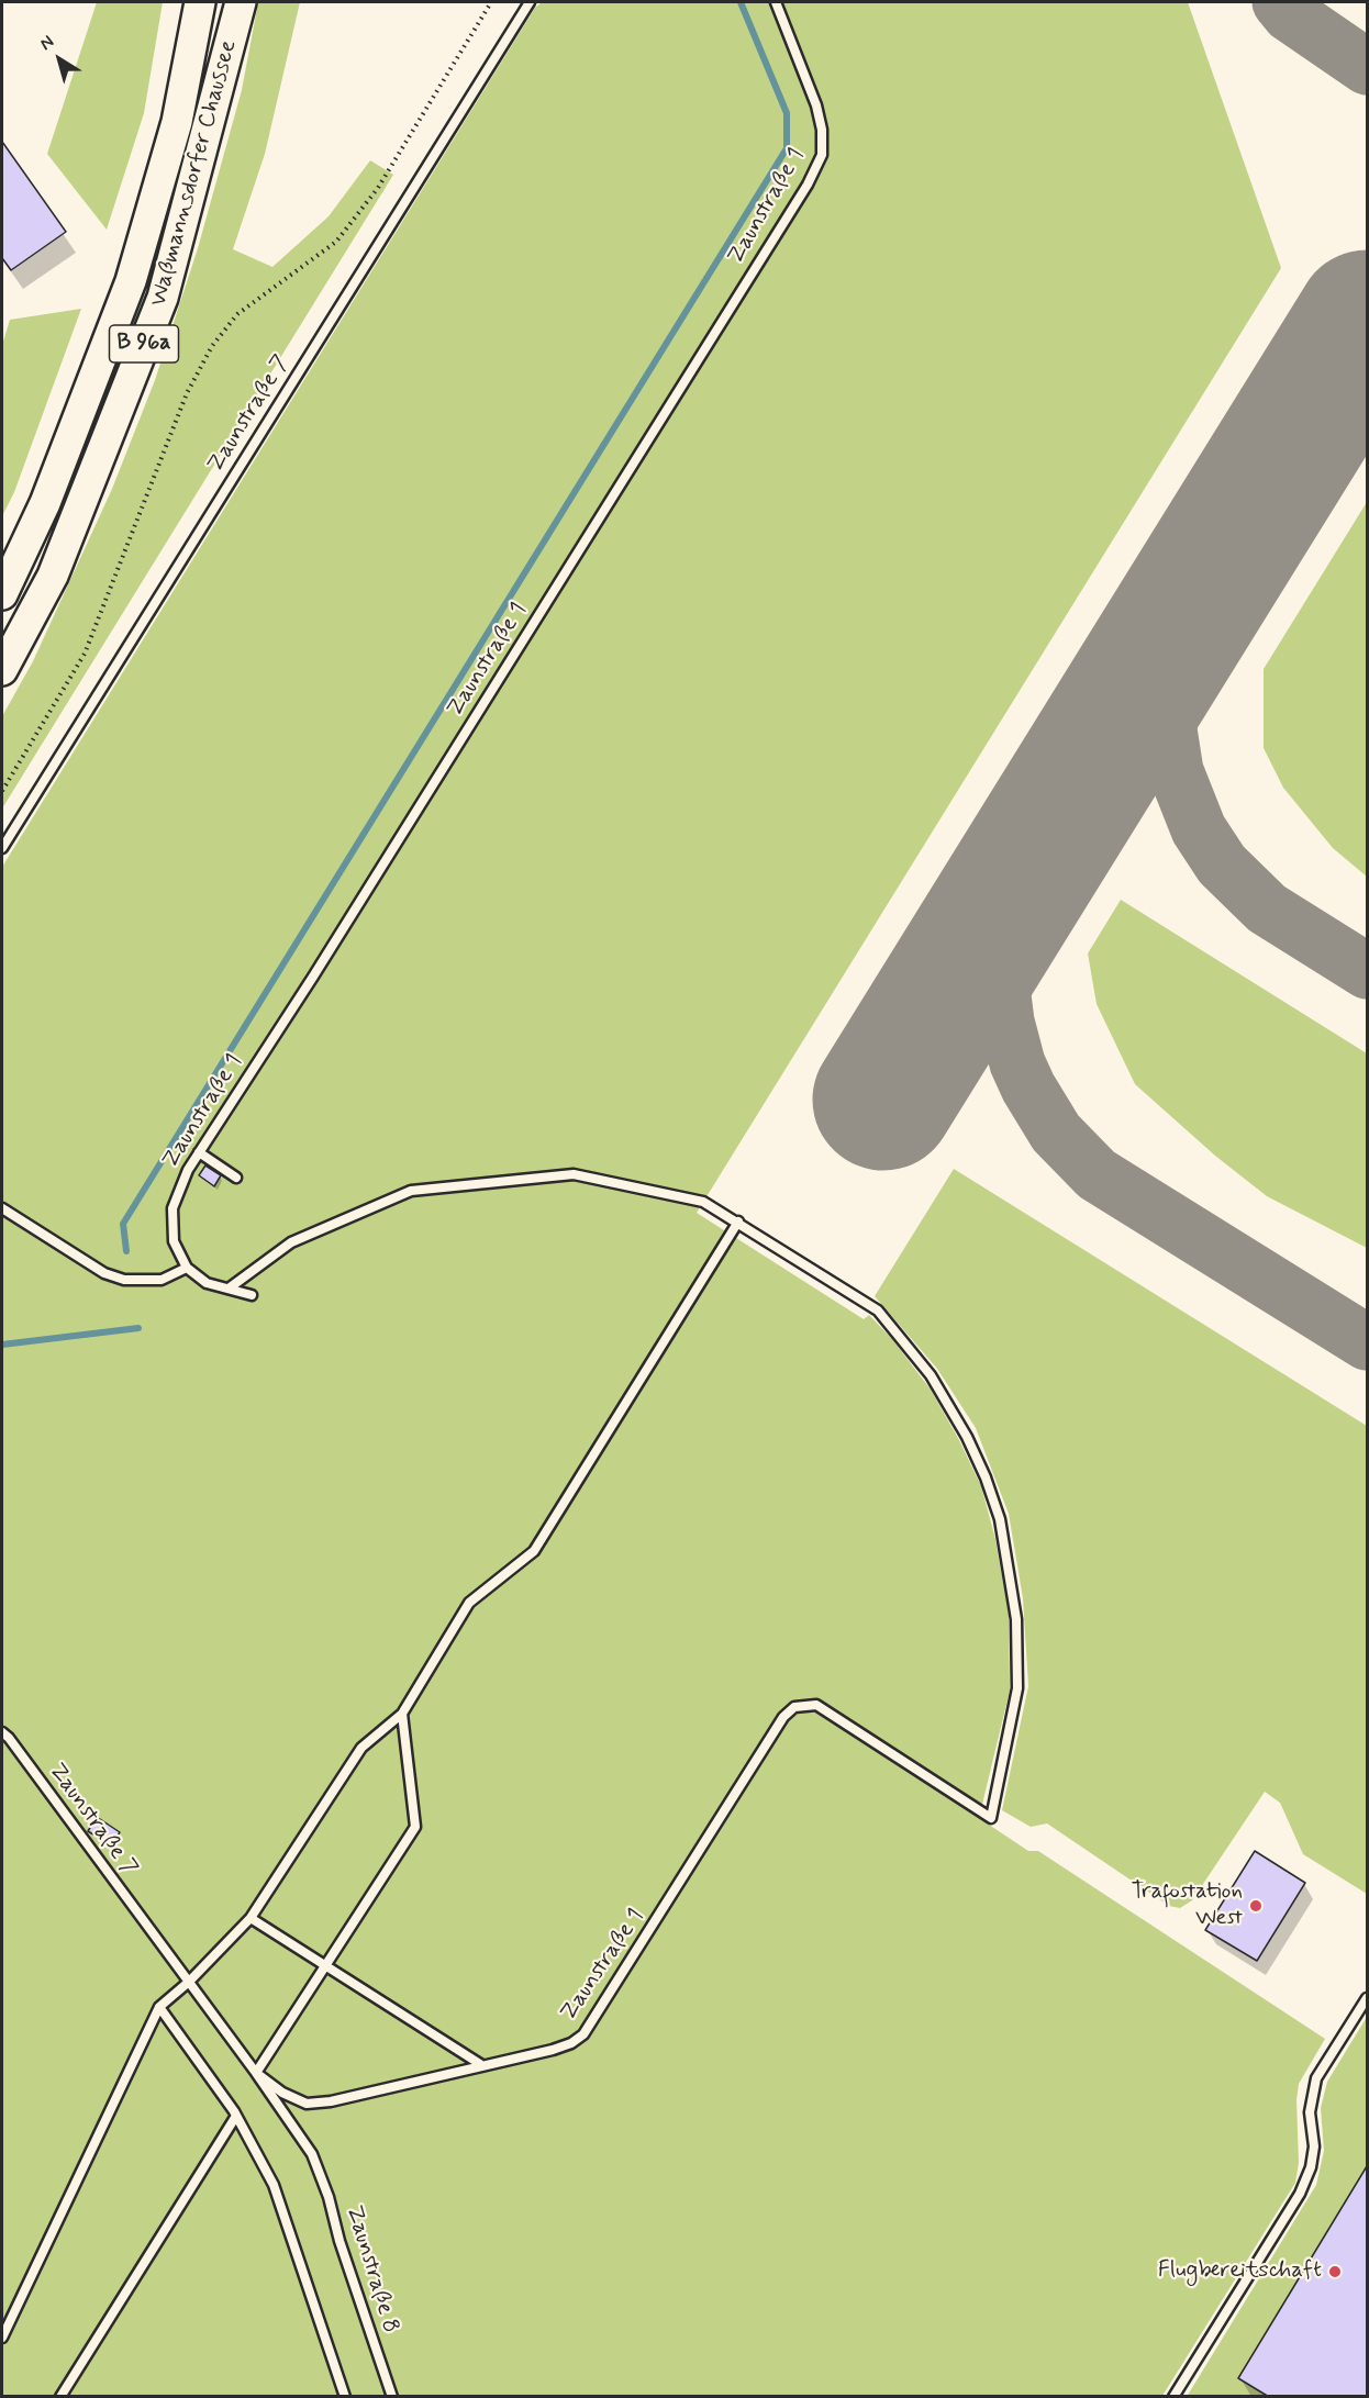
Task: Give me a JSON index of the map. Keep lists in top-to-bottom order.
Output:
{
  "streets": {
    "main road": ["Waßmannsdorfer Chaussee", "B 96a"],
    "lane": ["Zaunstraße 1", "Zaunstraße 7", "Zaunstraße 8"]
  },
  "crossings": [
    ["Zaunstraße 1", "Zaunstraße 7"],
    ["Zaunstraße 1", "Zaunstraße 8"]
  ],
  "places": ["Trafostation West", "Flugbereitschaft"],
  "north": "top left"
}
